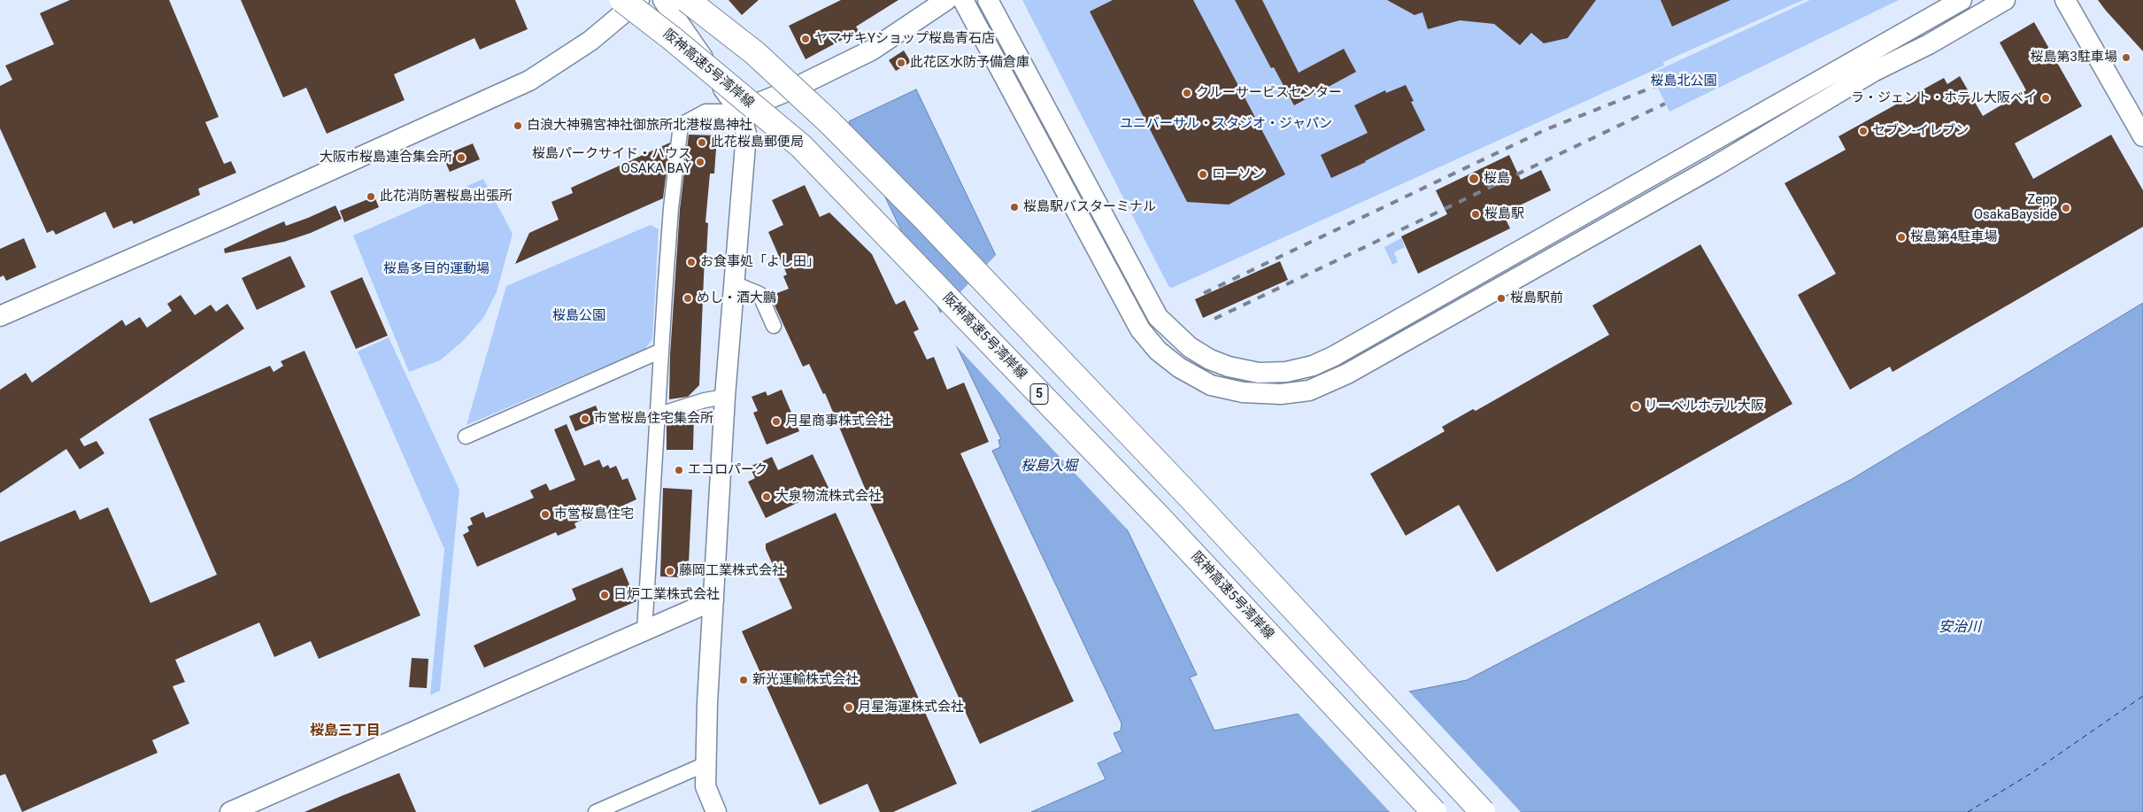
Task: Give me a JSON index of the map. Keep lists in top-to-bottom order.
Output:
{
  "streets": {
    "highway": ["阪神高速5号湾岸線", "5"]
  },
  "districts": ["桜島三丁目"],
  "water": ["桜島入堀", "安治川"],
  "parks": [
    "桜島北公園",
    "ユニバーサル・スタジオ・ジャパン",
    "桜島多目的運動場",
    "桜島公園"
  ],
  "places": [
    "ヤマザキYショップ桜島青石店",
    "桜島第3駐車場",
    "此花区水防予備倉庫",
    "クルーサービスセンター",
    "ラ・ジェント・ホテル大阪ベイ",
    "白浪大神鴉宮神社御旅所北港桜島神社",
    "セブン-イレブン",
    "此花桜島郵便局",
    "大阪市桜島連合集会所",
    "桜島パークサイド・ハウス OSAKA BAY",
    "ローソン",
    "桜島",
    "此花消防署桜島出張所",
    "桜島駅バスターミナル",
    "Zepp OsakaBayside",
    "桜島駅",
    "桜島第4駐車場",
    "お食事処「よし田」",
    "めし・酒大鵬",
    "桜島駅前",
    "リーベルホテル大阪",
    "市営桜島住宅集会所",
    "月星商事株式会社",
    "エコロパーク",
    "大泉物流株式会社",
    "市営桜島住宅",
    "藤岡工業株式会社",
    "日炉工業株式会社",
    "新光運輸株式会社",
    "月星海運株式会社"
  ]
}
